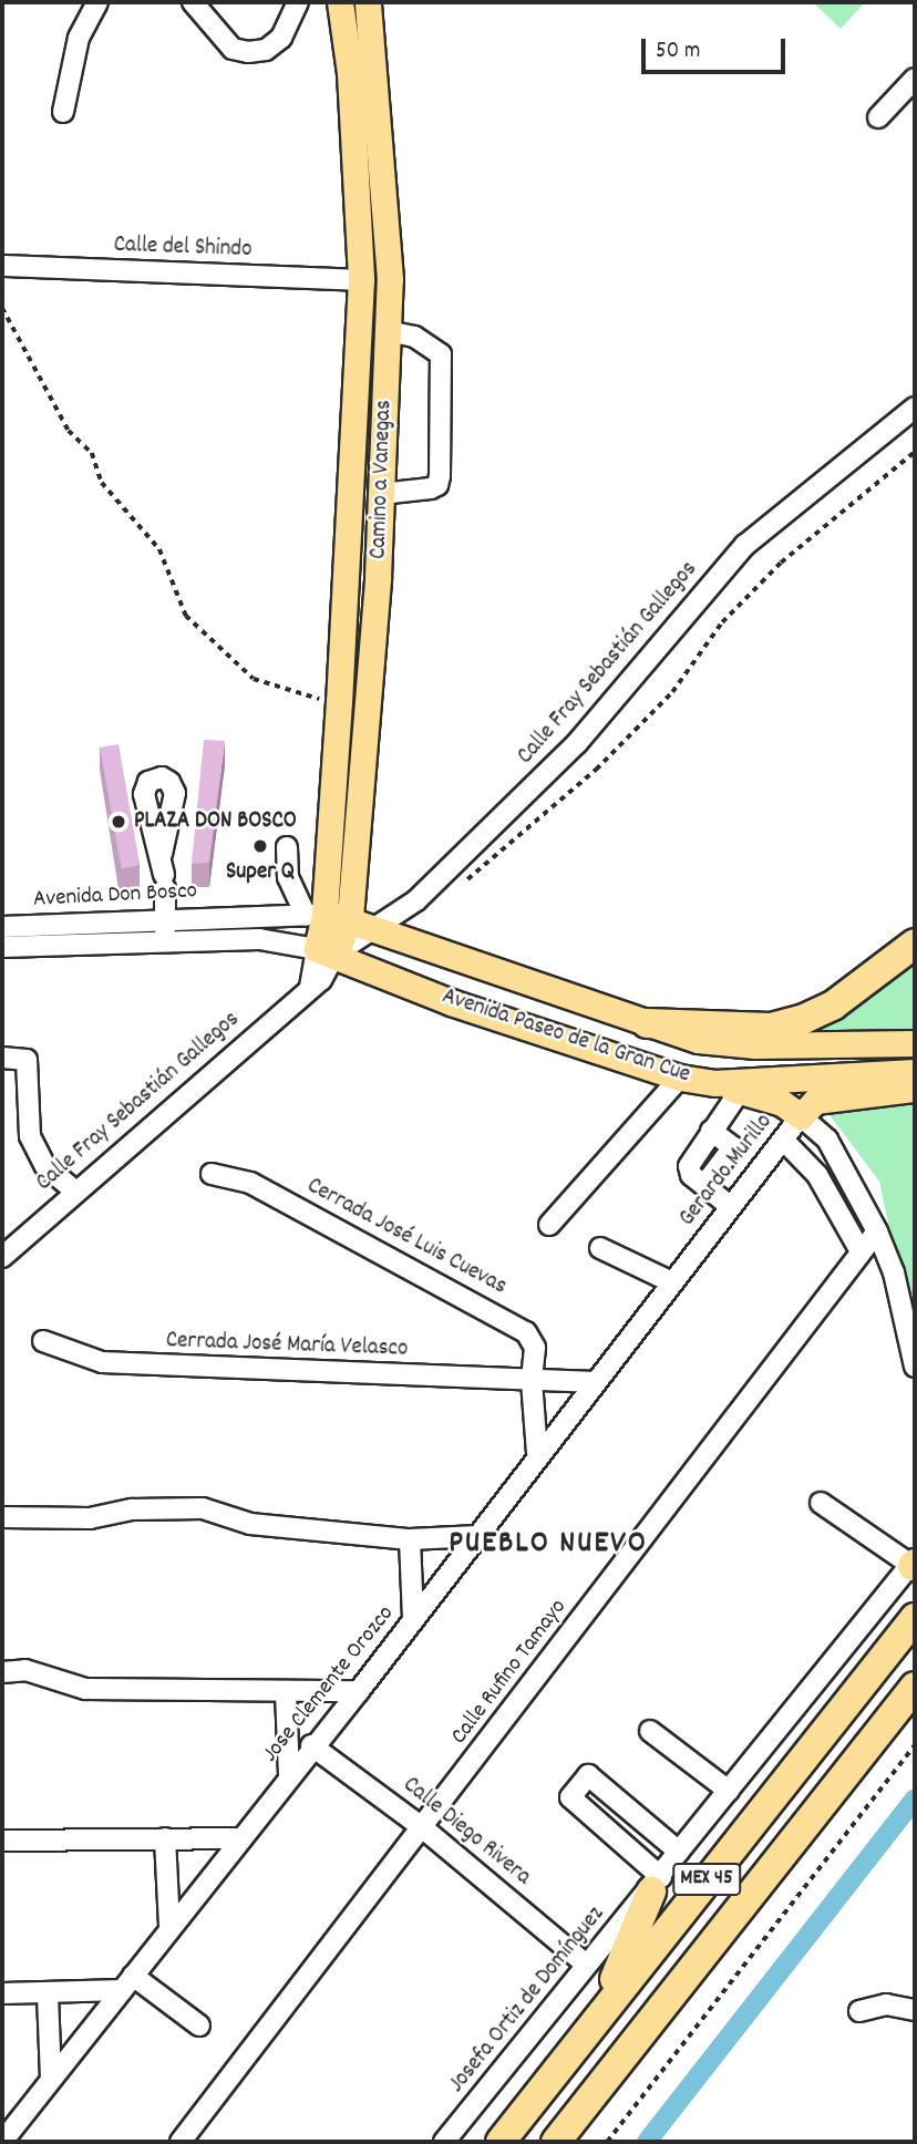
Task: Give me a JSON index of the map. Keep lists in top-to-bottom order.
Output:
{
  "streets": {
    "highway": ["MEX 45"],
    "main road": ["Camino a Vanegas", "Avenida Paseo de la Gran Cue"],
    "street": [
      "Calle del Shindo",
      "Calle Fray Sebastián Gallegos",
      "Avenida Don Bosco",
      "Gerardo Murillo",
      "Cerrada José Luis Cuevas",
      "Cerrada José María Velasco",
      "Calle Rufino Tamayo",
      "Jose Clemente Orozco",
      "Calle Diego Rivera",
      "Josefa Ortiz de Domínguez"
    ]
  },
  "crossings": [
    ["Calle del Shindo", "Camino a Vanegas"],
    ["Camino a Vanegas", "Calle Fray Sebastián Gallegos"],
    ["Camino a Vanegas", "Avenida Don Bosco"],
    ["Camino a Vanegas", "Avenida Paseo de la Gran Cue"],
    ["Calle Fray Sebastián Gallegos", "Avenida Don Bosco"],
    ["Calle Fray Sebastián Gallegos", "Avenida Paseo de la Gran Cue"],
    ["Avenida Don Bosco", "Avenida Paseo de la Gran Cue"],
    ["Gerardo Murillo", "Jose Clemente Orozco"],
    ["Cerrada José Luis Cuevas", "Cerrada José María Velasco"],
    ["Cerrada José María Velasco", "Jose Clemente Orozco"],
    ["Calle Rufino Tamayo", "Calle Diego Rivera"],
    ["Jose Clemente Orozco", "Calle Diego Rivera"],
    ["Calle Diego Rivera", "Josefa Ortiz de Domínguez"]
  ],
  "districts": ["PUEBLO NUEVO"],
  "places": ["PLAZA DON BOSCO", "Super Q"],
  "scale_bar": "50 m"
}
